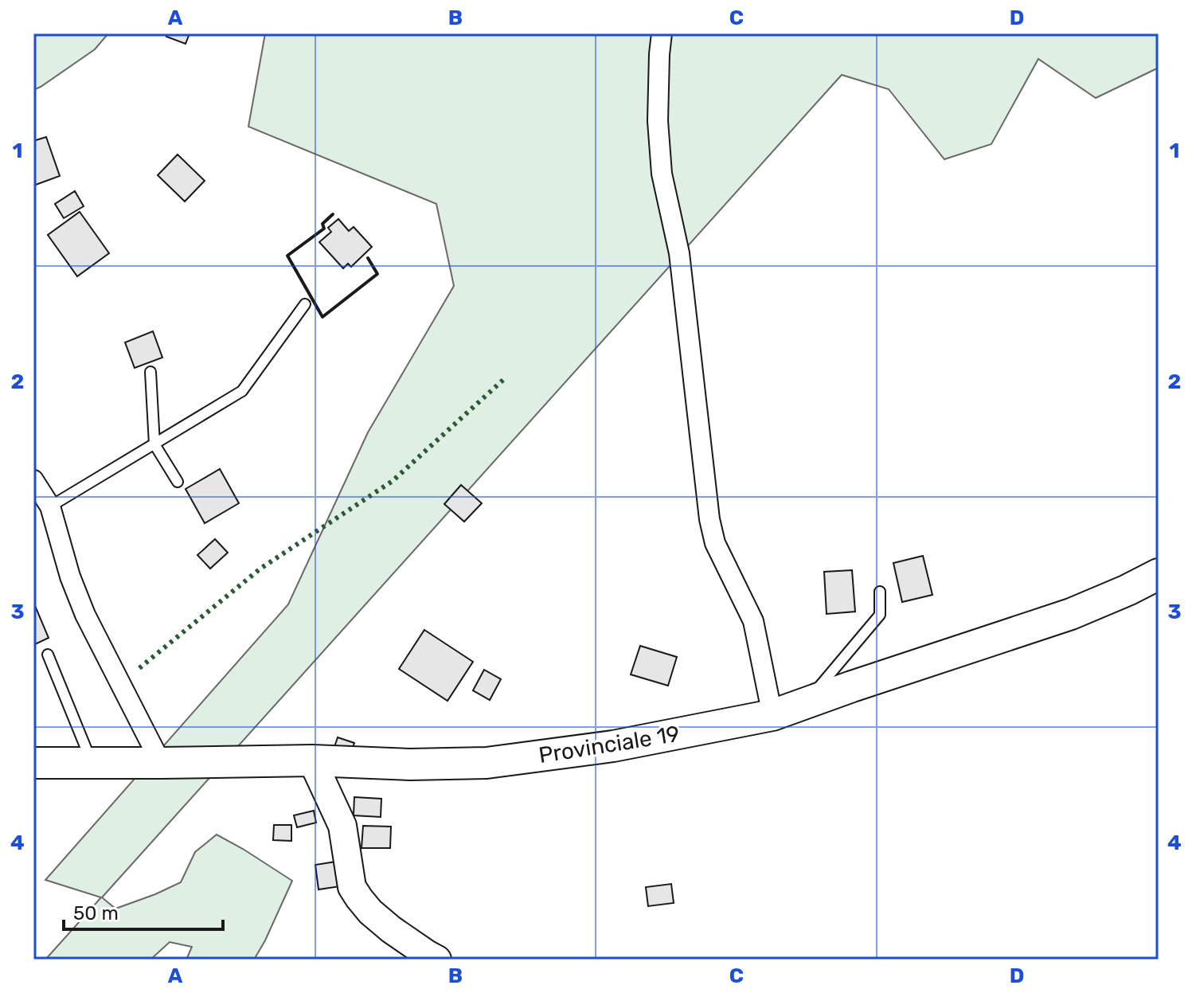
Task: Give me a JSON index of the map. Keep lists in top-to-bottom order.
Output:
{
  "streets": {
    "main road": ["Provinciale 19"]
  },
  "scale_bar": "50 m",
  "grid": {
    "columns": [
      "A",
      "B",
      "C",
      "D"
    ],
    "rows": [
      "1",
      "2",
      "3",
      "4"
    ]
  }
}
